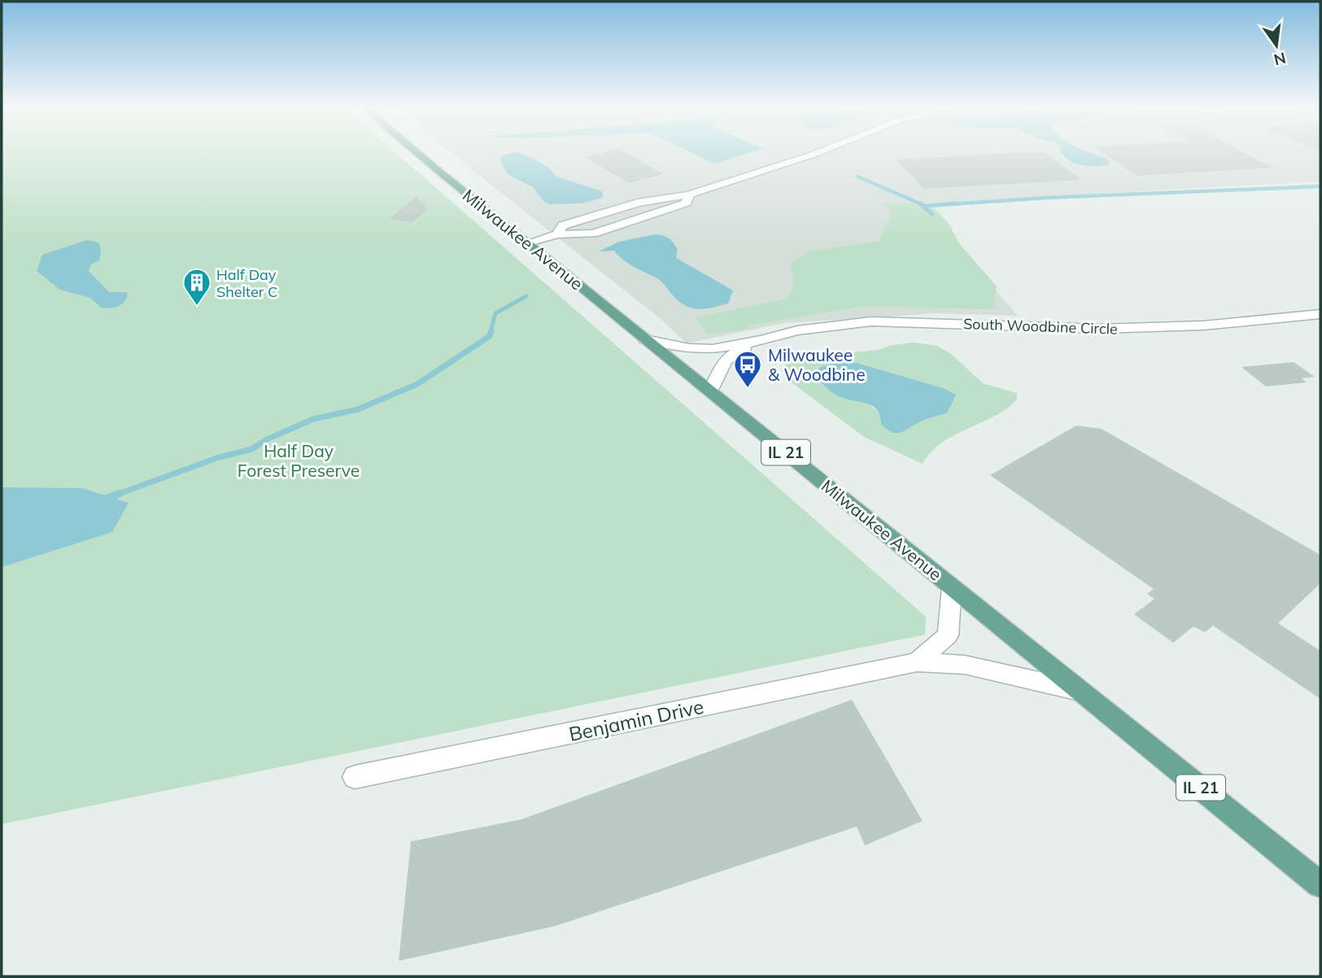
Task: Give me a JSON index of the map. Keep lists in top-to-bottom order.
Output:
{
  "streets": {
    "main road": ["Milwaukee Avenue", "IL 21"],
    "street": ["South Woodbine Circle", "Benjamin Drive"]
  },
  "crossings": [
    ["Milwaukee Avenue", "South Woodbine Circle"],
    ["Milwaukee Avenue", "Benjamin Drive"]
  ],
  "parks": ["Half Day Forest Preserve"],
  "places": {
    "building": ["Half Day Shelter C"],
    "bus stop": ["Milwaukee & Woodbine"]
  },
  "north": "bottom"
}
